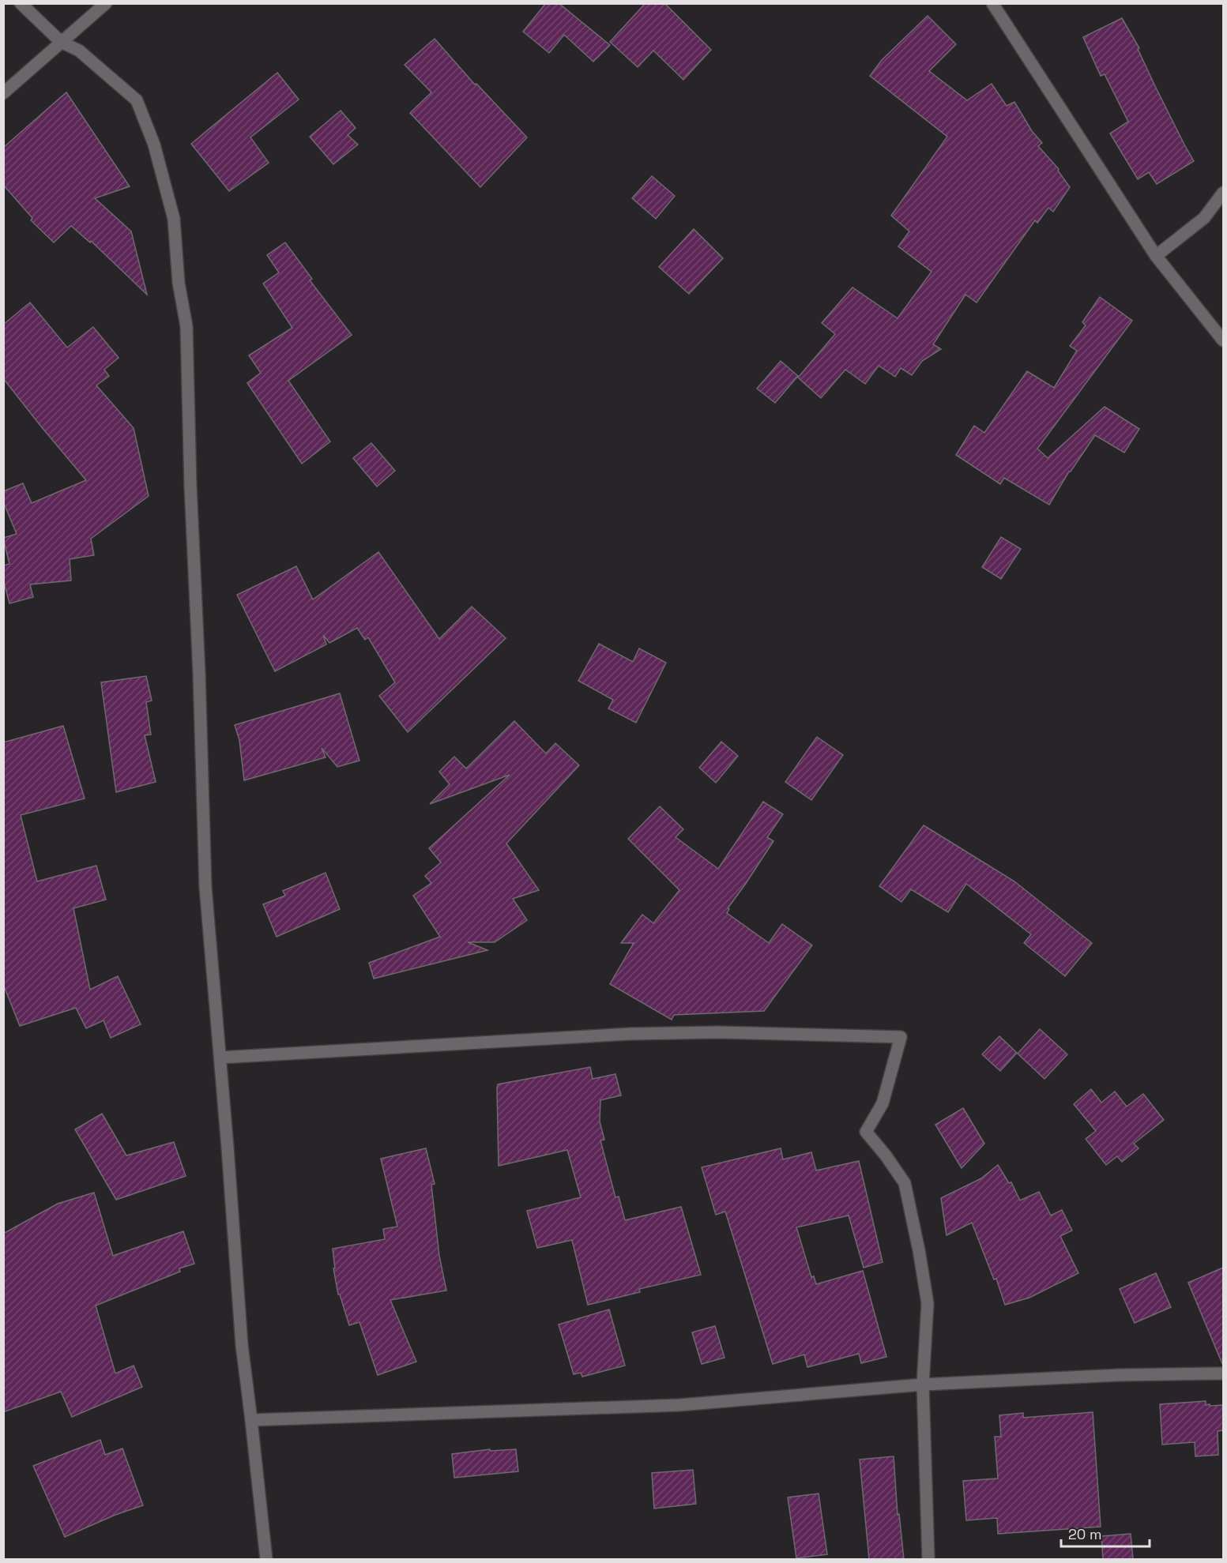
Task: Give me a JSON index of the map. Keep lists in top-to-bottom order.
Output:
{
  "scale_bar": "20 m"
}
